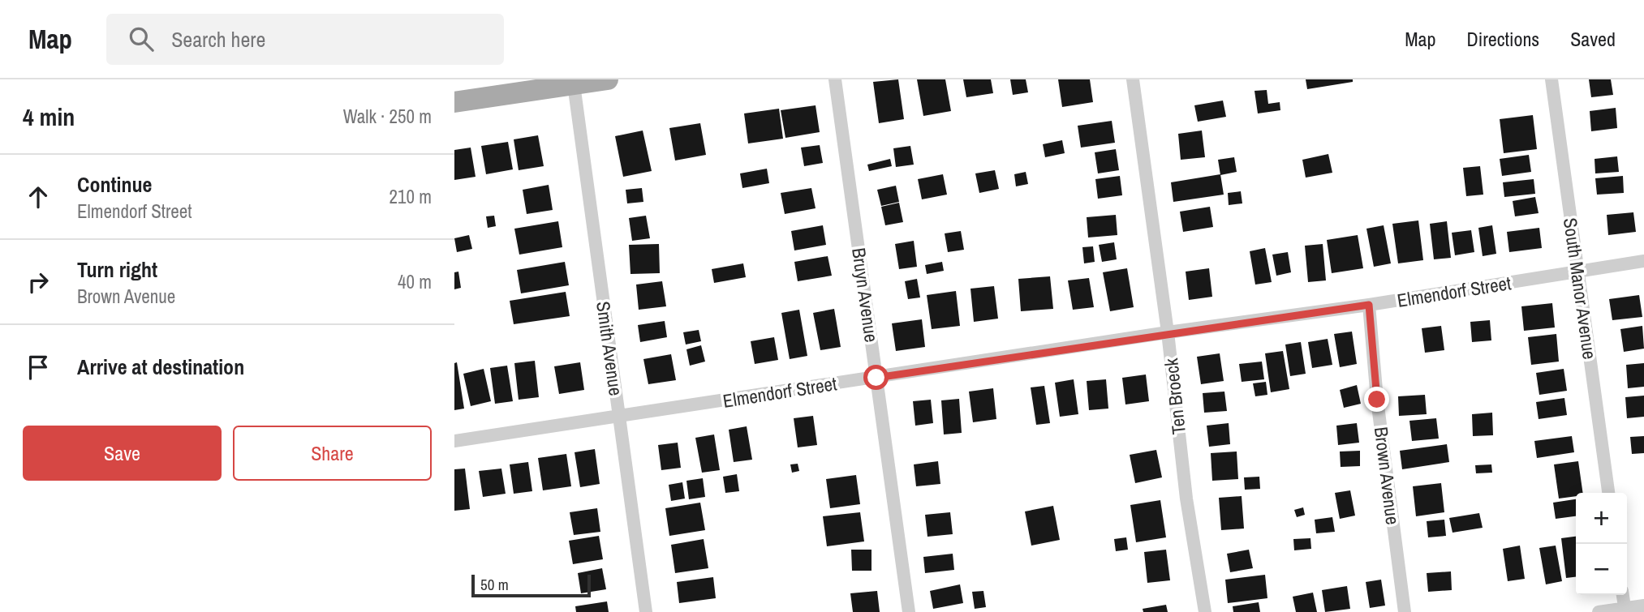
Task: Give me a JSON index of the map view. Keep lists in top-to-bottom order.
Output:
{
  "streets": {
    "street": [
      "South Manor Avenue",
      "Elmendorf Street",
      "Bruyn Avenue",
      "Smith Avenue",
      "Ten Broeck",
      "Brown Avenue"
    ]
  },
  "crossings": [
    ["South Manor Avenue", "Elmendorf Street"],
    ["Elmendorf Street", "Bruyn Avenue"],
    ["Elmendorf Street", "Smith Avenue"],
    ["Elmendorf Street", "Ten Broeck"],
    ["Elmendorf Street", "Brown Avenue"]
  ],
  "scale_bar": "50 m",
  "page": {
    "header": "Map",
    "search": "Search here",
    "nav": ["Map", "Directions", "Saved"],
    "heading": ["4 min", "Walk · 250 m"],
    "list": [
      ["Continue", "Elmendorf Street", "210 m"],
      ["Turn right", "Brown Avenue", "40 m"],
      "Arrive at destination"
    ],
    "buttons": ["Save", "Share"],
    "map_buttons": ["+", "−"],
    "scale": "50 m"
  }
}
